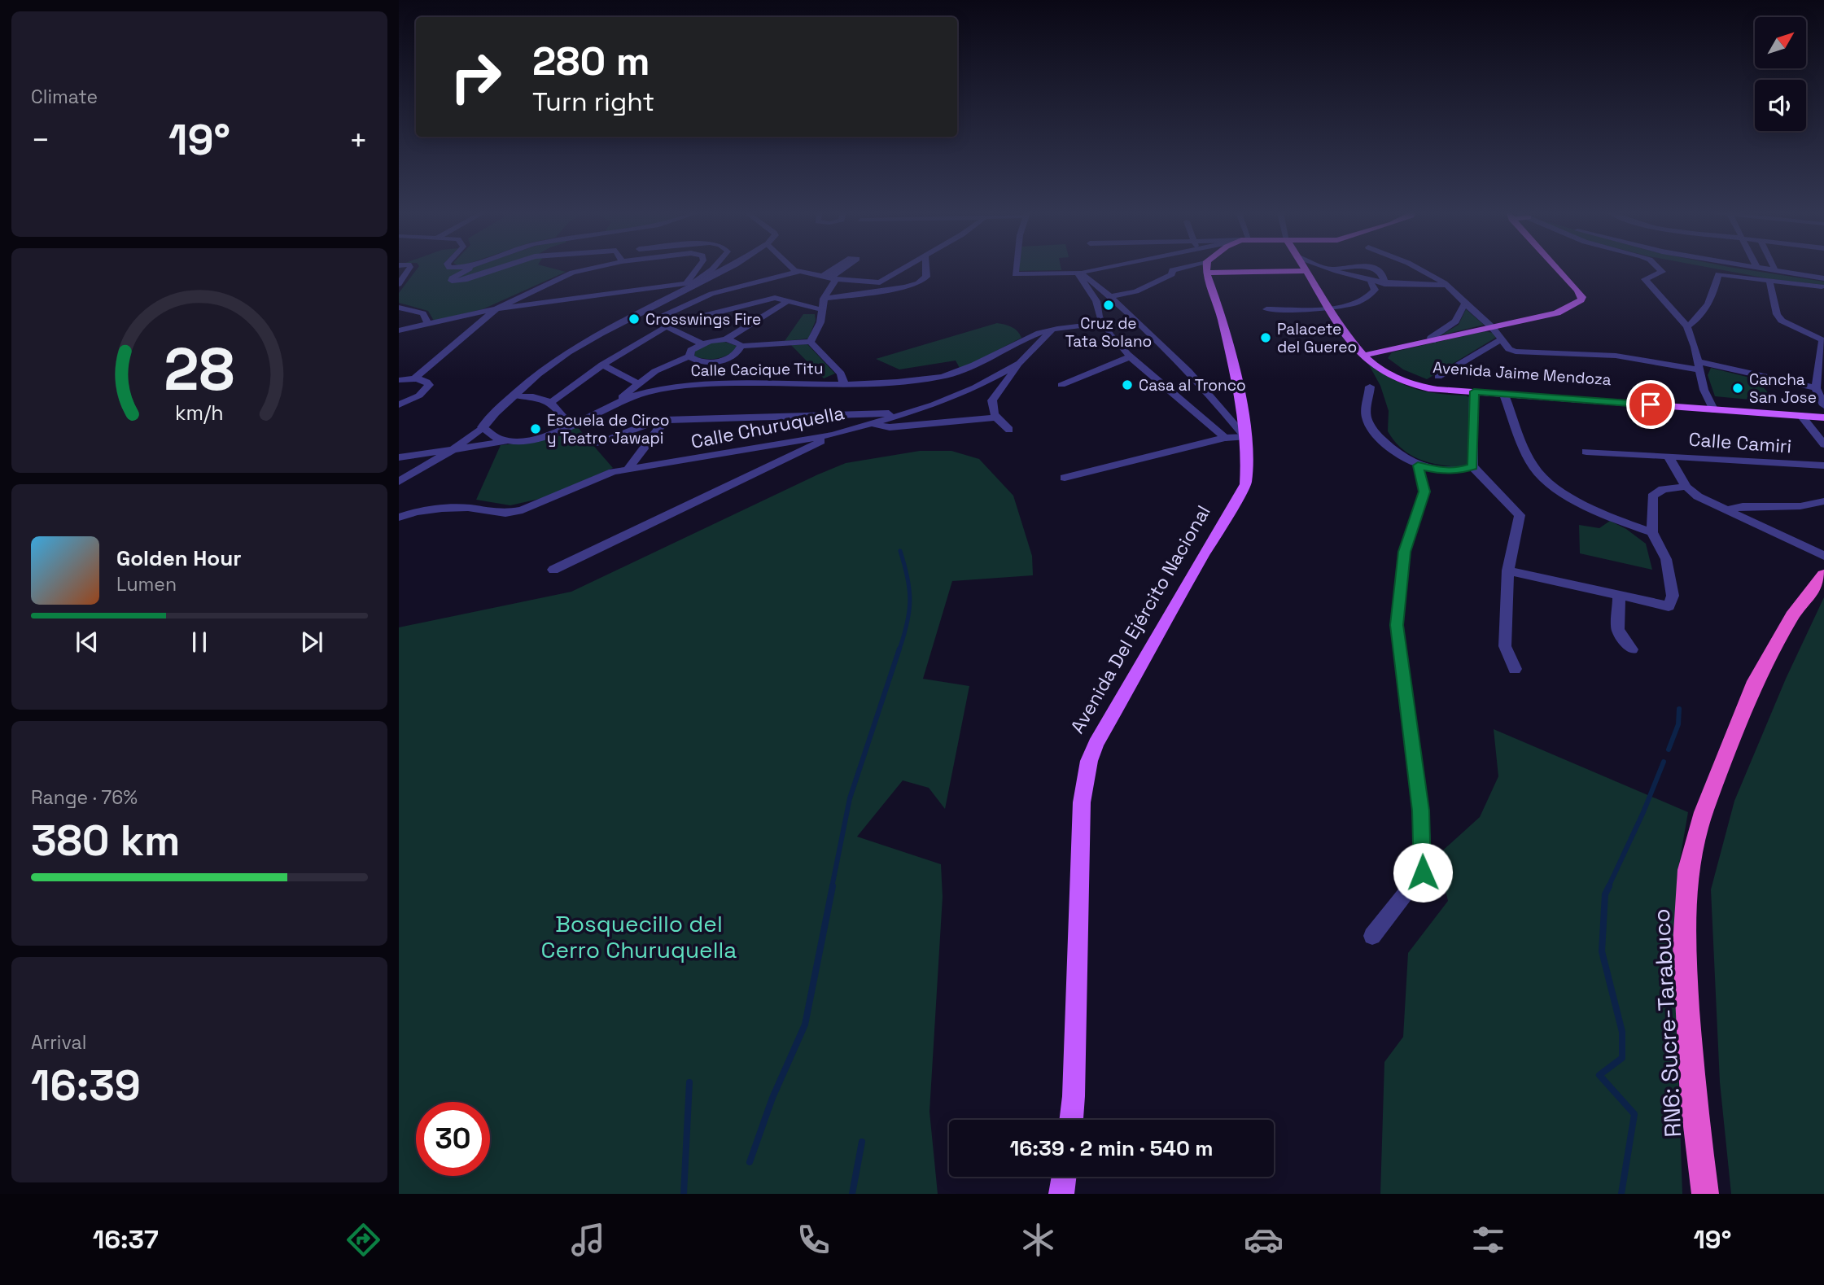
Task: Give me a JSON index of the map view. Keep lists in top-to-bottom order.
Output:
{
  "streets": {
    "highway": ["RN6: Sucre-Tarabuco"],
    "main road": ["Avenida Jaime Mendoza", "Avenida Del Ejército Nacional"],
    "street": ["Calle Cacique Titu", "Calle Churuquella", "Calle Camiri"]
  },
  "parks": ["Bosquecillo del Cerro Churuquella"],
  "places": [
    "Cruz de Tata Solano",
    "Crosswings Fire",
    "Palacete del Guereo",
    "Casa al Tronco",
    "Cancha San Jose",
    "Escuela de Circo y Teatro Jawapi"
  ],
  "north": "top right",
  "page": {
    "tile": [
      "Climate",
      ["Range · 76%", "380 km"],
      ["Arrival", "16:39"]
    ],
    "turn": ["280 m", "Turn right"],
    "heat": ["−", "19°", "+"],
    "song": ["Golden Hour", "Lumen"],
    "limit": "30",
    "trip": "16:39 · 2 min · 540 m",
    "tabs": ["16:37", "19°"],
    "gauge": ["28", "km/h"]
  }
}
